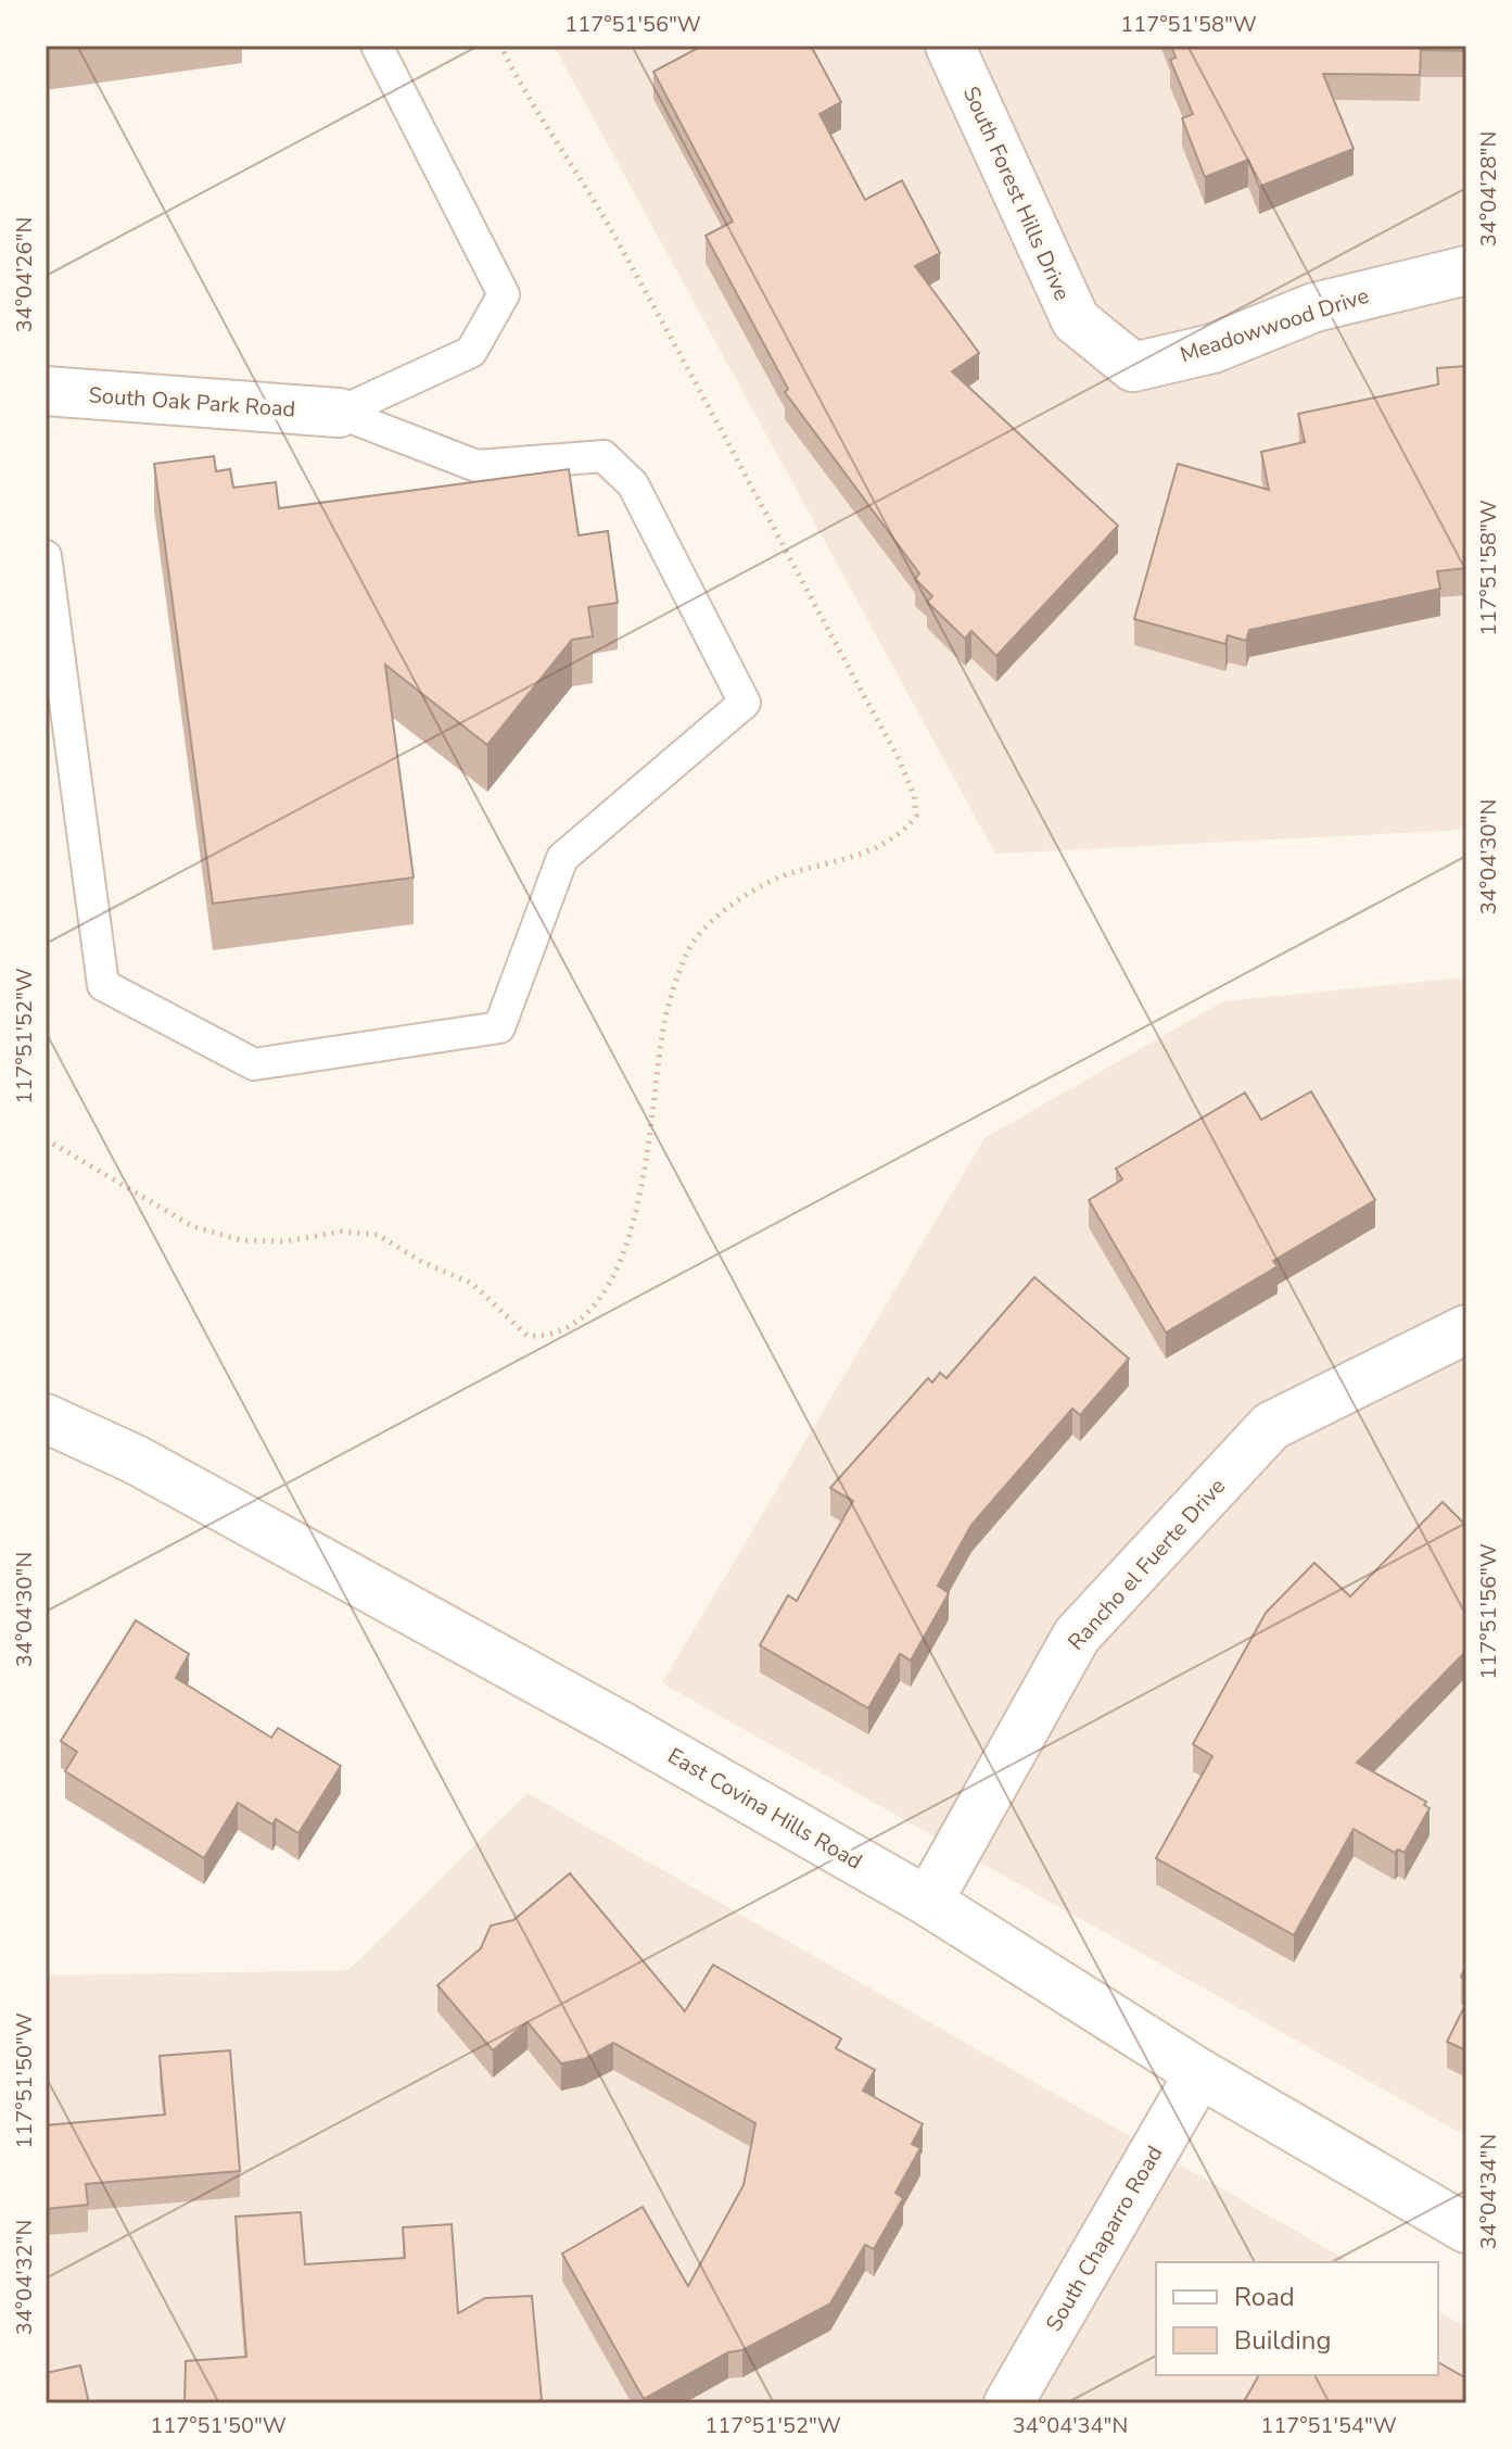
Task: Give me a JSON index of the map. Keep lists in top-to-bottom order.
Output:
{
  "streets": {
    "street": [
      "South Forest Hills Drive",
      "Meadowwood Drive",
      "South Oak Park Road",
      "Rancho el Fuerte Drive",
      "East Covina Hills Road",
      "South Chaparro Road"
    ]
  },
  "crossings": [
    ["South Forest Hills Drive", "Meadowwood Drive"],
    ["Rancho el Fuerte Drive", "East Covina Hills Road"],
    ["East Covina Hills Road", "South Chaparro Road"]
  ],
  "legend": ["Road", "Building"],
  "coordinates": [
    "117°51'56\"W",
    "117°51'58\"W",
    "34°04'28\"N",
    "34°04'26\"N",
    "34°04'30\"N",
    "117°51'52\"W",
    "117°51'50\"W",
    "34°04'34\"N",
    "34°04'32\"N",
    "117°51'54\"W"
  ]
}
